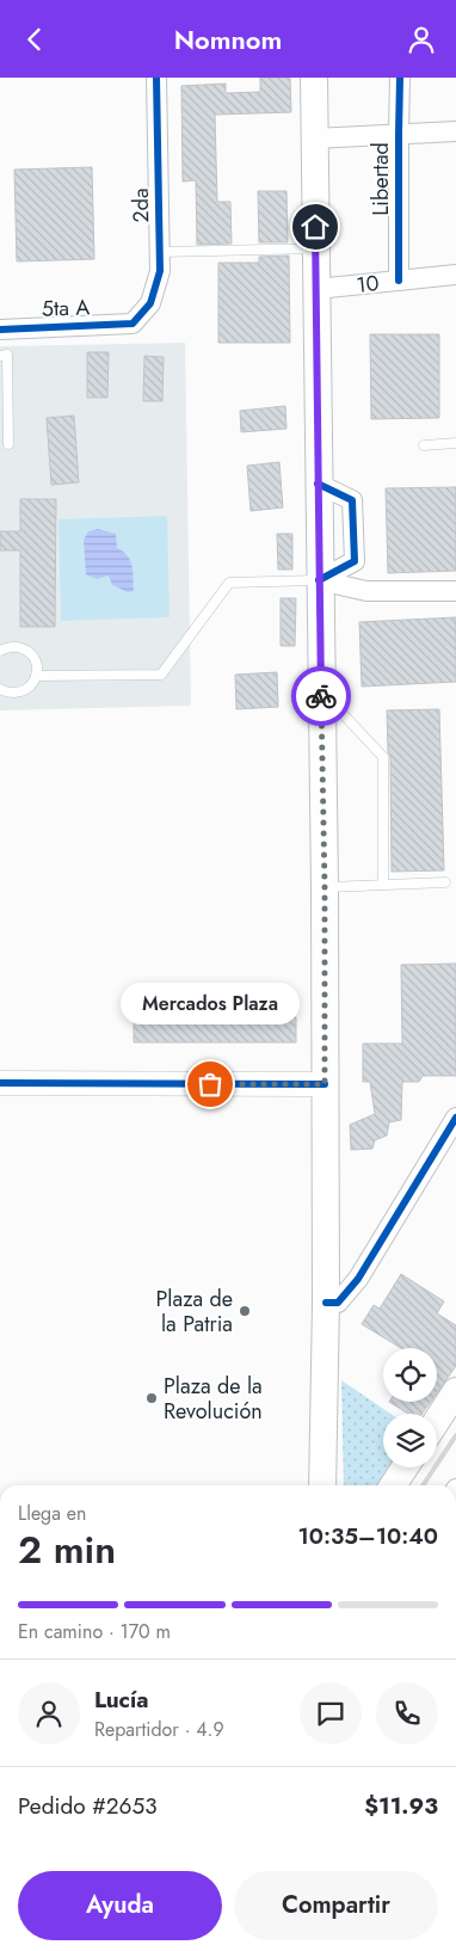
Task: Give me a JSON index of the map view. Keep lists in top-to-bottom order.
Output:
{
  "streets": {
    "street": [
      "Libertad",
      "2da",
      "10",
      "5ta A"
    ]
  },
  "crossings": [
    ["Libertad", "10"],
    ["2da", "5ta A"]
  ],
  "places": ["Mercados Plaza", "Plaza de la Patria", "Plaza de la Revolución"],
  "page": {
    "header": "Nomnom",
    "bubble": "Mercados Plaza",
    "heading": ["2 min", "Llega en", "10:35–10:40"],
    "panel": [
      "Lucía",
      "Repartidor · 4.9",
      "Pedido #2653",
      "$11.93"
    ],
    "bar": "En camino · 170 m",
    "buttons": ["Ayuda", "Compartir"]
  }
}
